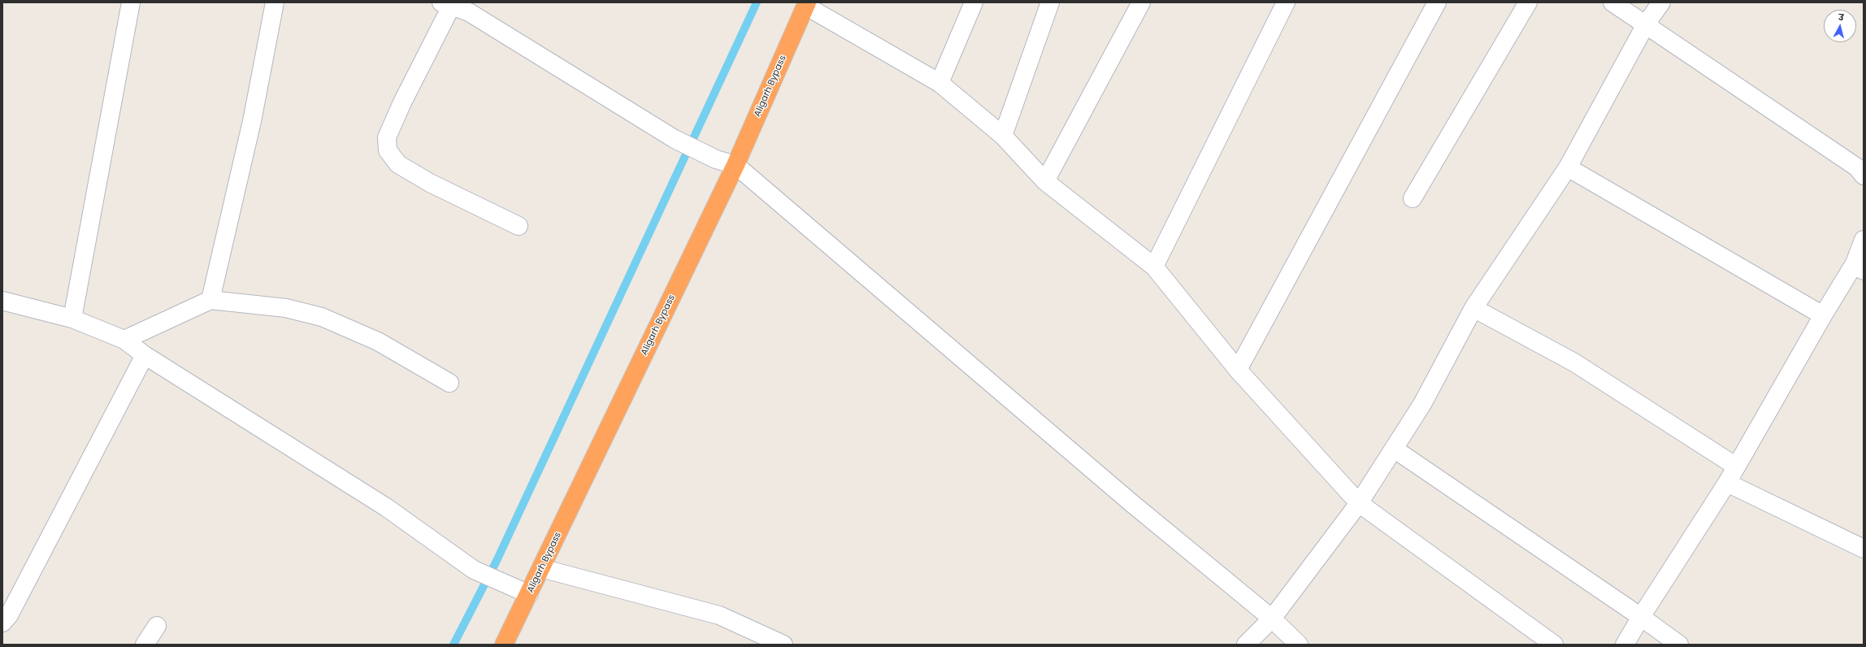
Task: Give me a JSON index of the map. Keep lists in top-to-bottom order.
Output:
{
  "streets": {
    "highway": ["Aligarh Bypass"]
  },
  "north": "top"
}
